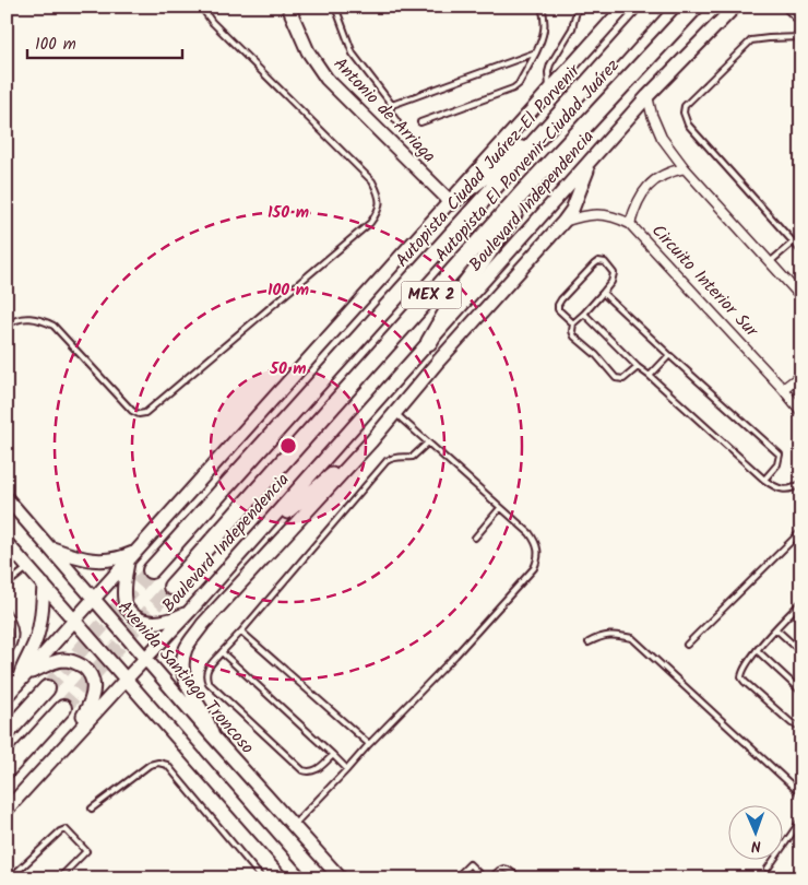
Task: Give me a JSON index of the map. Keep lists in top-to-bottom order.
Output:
{
  "streets": {
    "highway": ["Autopista El Porvenir-Ciudad Juárez", "Autopista Ciudad Juárez-El Porvenir", "MEX 2"],
    "main road": ["Antonio de Arriaga", "Boulevard Independencia", "Avenida Santiago Troncoso"],
    "street": ["Circuito Interior Sur"]
  },
  "crossings": [
    ["Antonio de Arriaga", "MEX 2"],
    ["Boulevard Independencia", "Avenida Santiago Troncoso"],
    ["MEX 2", "Avenida Santiago Troncoso"]
  ],
  "scale_bar": "100 m",
  "north": "bottom",
  "rings": ["150 m", "100 m", "50 m"]
}
